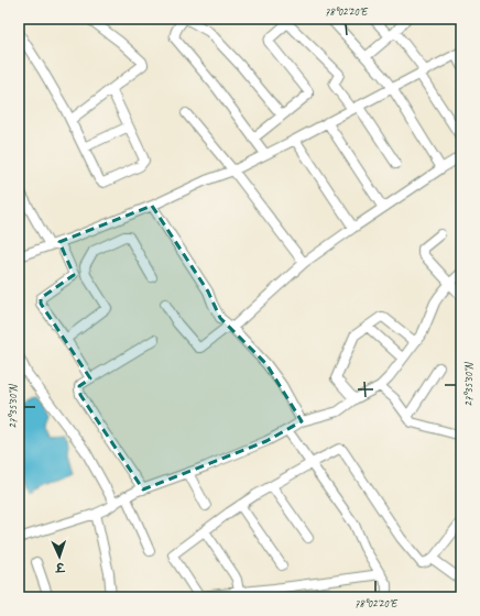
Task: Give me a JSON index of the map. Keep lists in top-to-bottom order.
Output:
{
  "north": "bottom",
  "coordinates": ["78°02'20\"E", "27°35'30\"N"]
}
